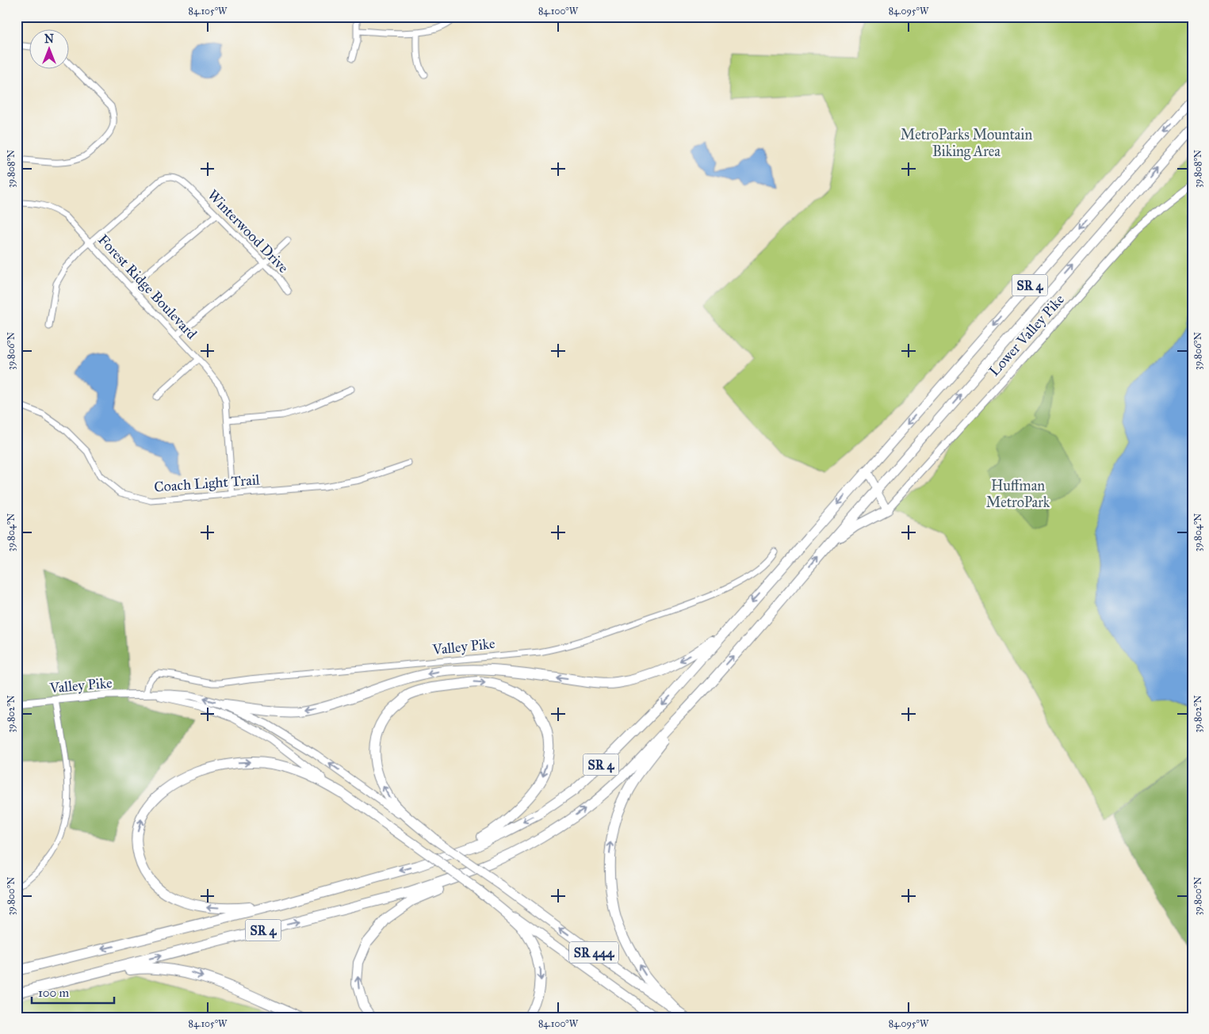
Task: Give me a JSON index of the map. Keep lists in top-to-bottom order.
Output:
{
  "streets": {
    "highway": ["SR 4", "SR 444"],
    "street": [
      "Winterwood Drive",
      "Forest Ridge Boulevard",
      "Lower Valley Pike",
      "Coach Light Trail",
      "Valley Pike"
    ]
  },
  "crossings": [
    ["Winterwood Drive", "Forest Ridge Boulevard"],
    ["Forest Ridge Boulevard", "Coach Light Trail"],
    ["Valley Pike", "SR 444"]
  ],
  "parks": ["MetroParks Mountain Biking Area", "Huffman MetroPark"],
  "scale_bar": "100 m",
  "north": "top",
  "coordinates": [
    "84.105°W",
    "84.100°W",
    "84.095°W",
    "39.808°N",
    "39.806°N",
    "39.804°N",
    "39.802°N",
    "39.800°N"
  ]
}
